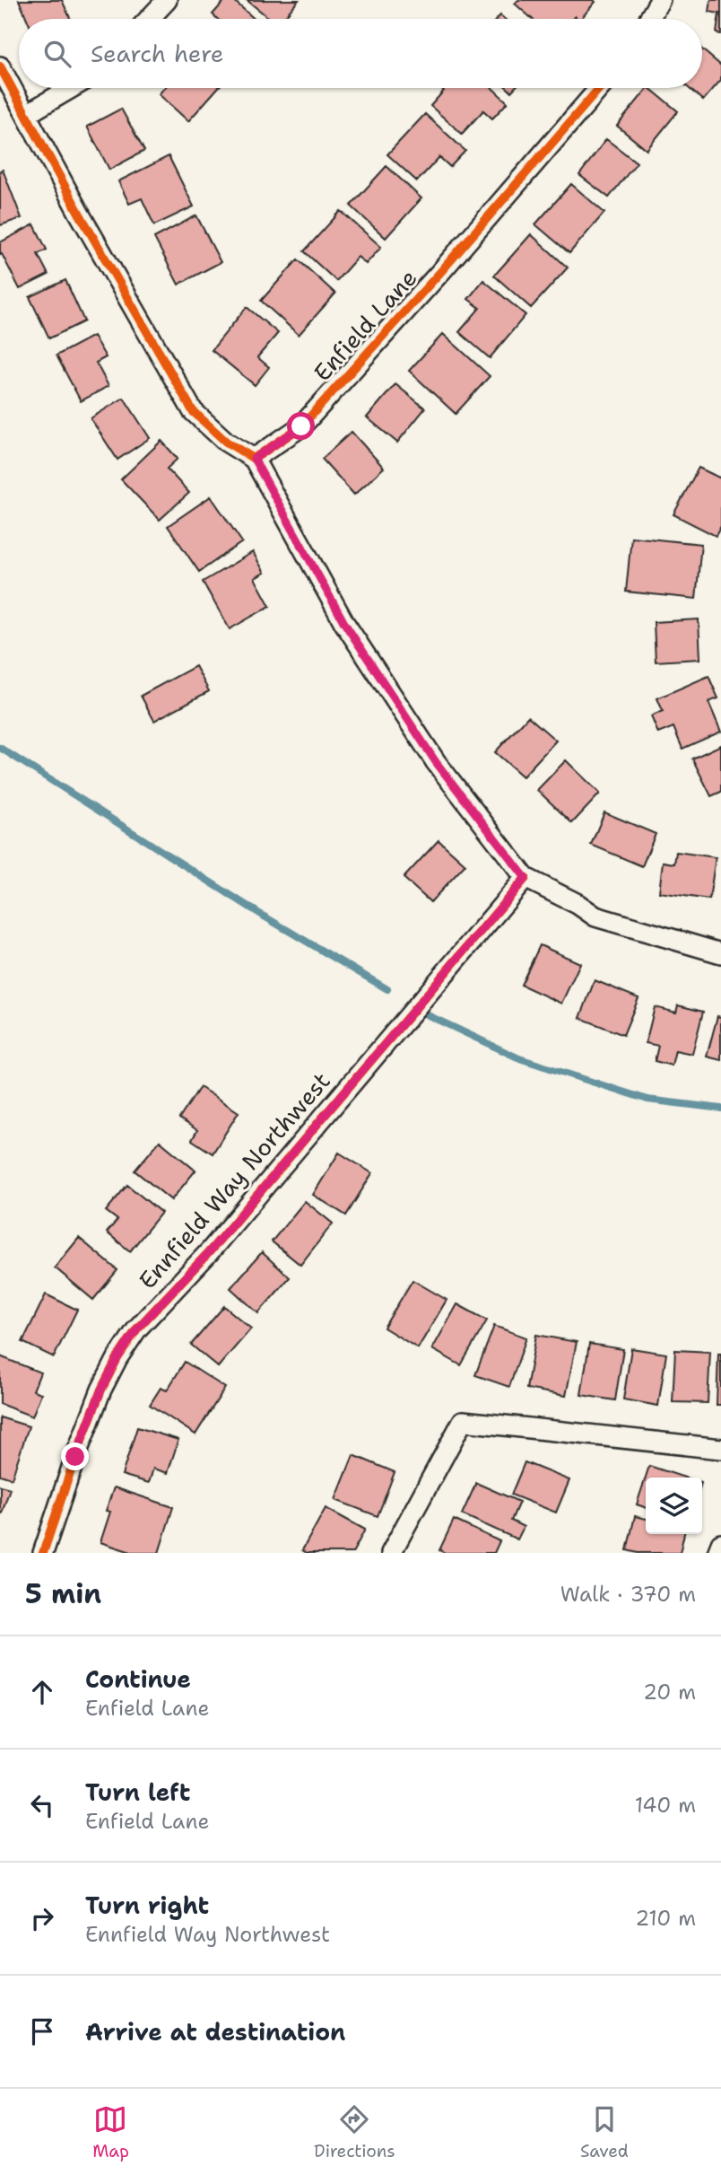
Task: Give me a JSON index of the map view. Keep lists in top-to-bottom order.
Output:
{
  "streets": {
    "street": ["Enfield Lane", "Ennfield Way Northwest"]
  },
  "page": {
    "search": "Search here",
    "heading": ["5 min", "Walk · 370 m"],
    "list": [
      ["Continue", "Enfield Lane", "20 m"],
      ["Turn left", "Enfield Lane", "140 m"],
      ["Turn right", "Ennfield Way Northwest", "210 m"],
      "Arrive at destination"
    ],
    "nav": ["Map", "Directions", "Saved"]
  }
}
